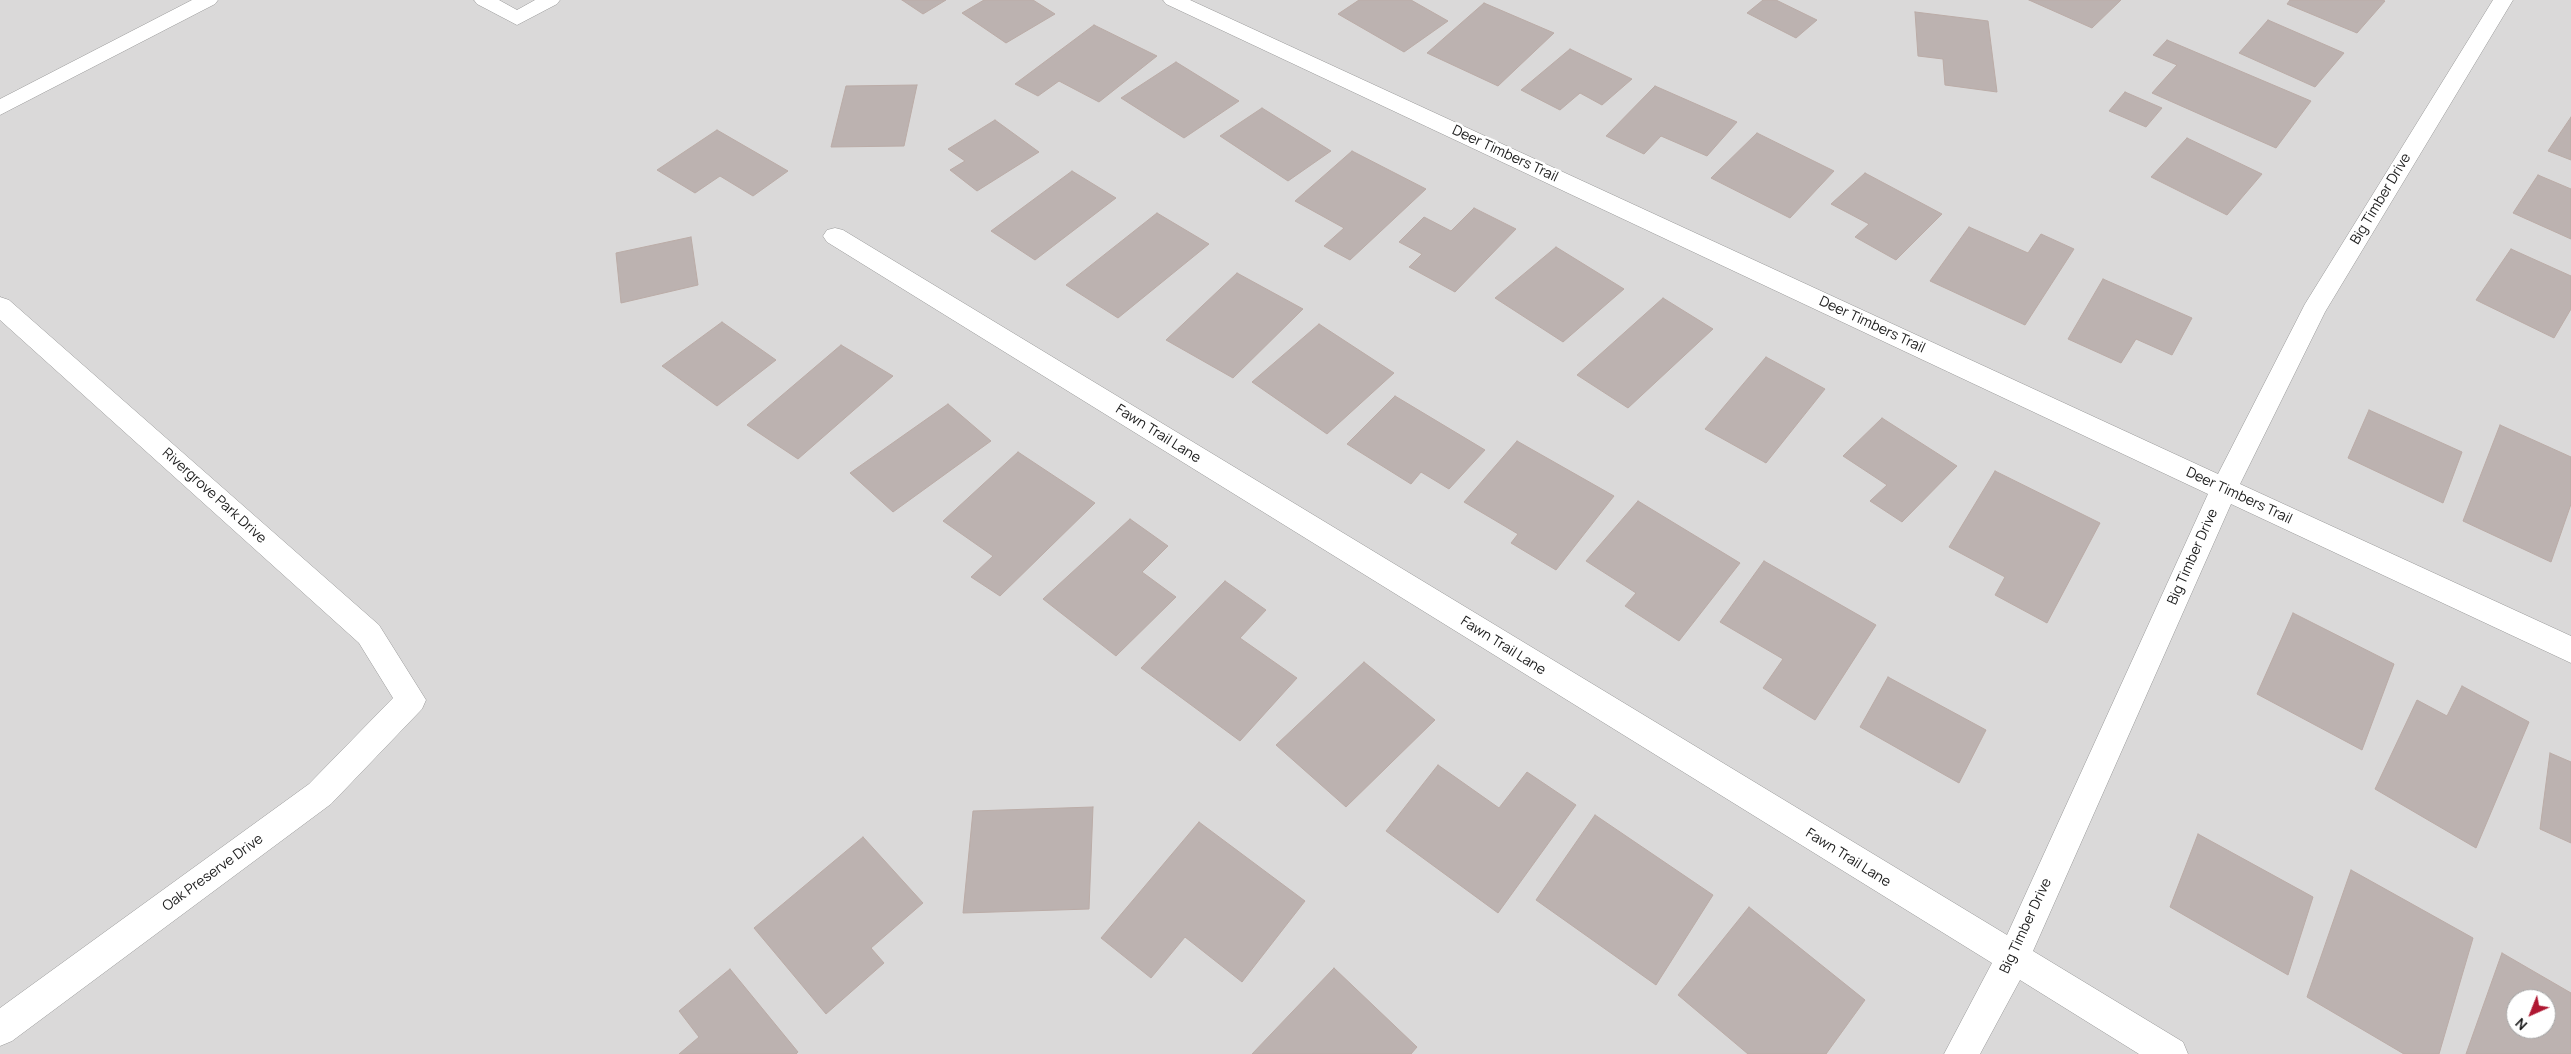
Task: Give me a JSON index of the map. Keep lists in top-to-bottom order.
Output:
{
  "streets": {
    "street": [
      "Deer Timbers Trail",
      "Big Timber Drive",
      "Fawn Trail Lane",
      "Rivergrove Park Drive",
      "Oak Preserve Drive"
    ]
  },
  "crossings": [
    ["Deer Timbers Trail", "Big Timber Drive"],
    ["Big Timber Drive", "Fawn Trail Lane"],
    ["Rivergrove Park Drive", "Oak Preserve Drive"]
  ],
  "north": "bottom left"
}
